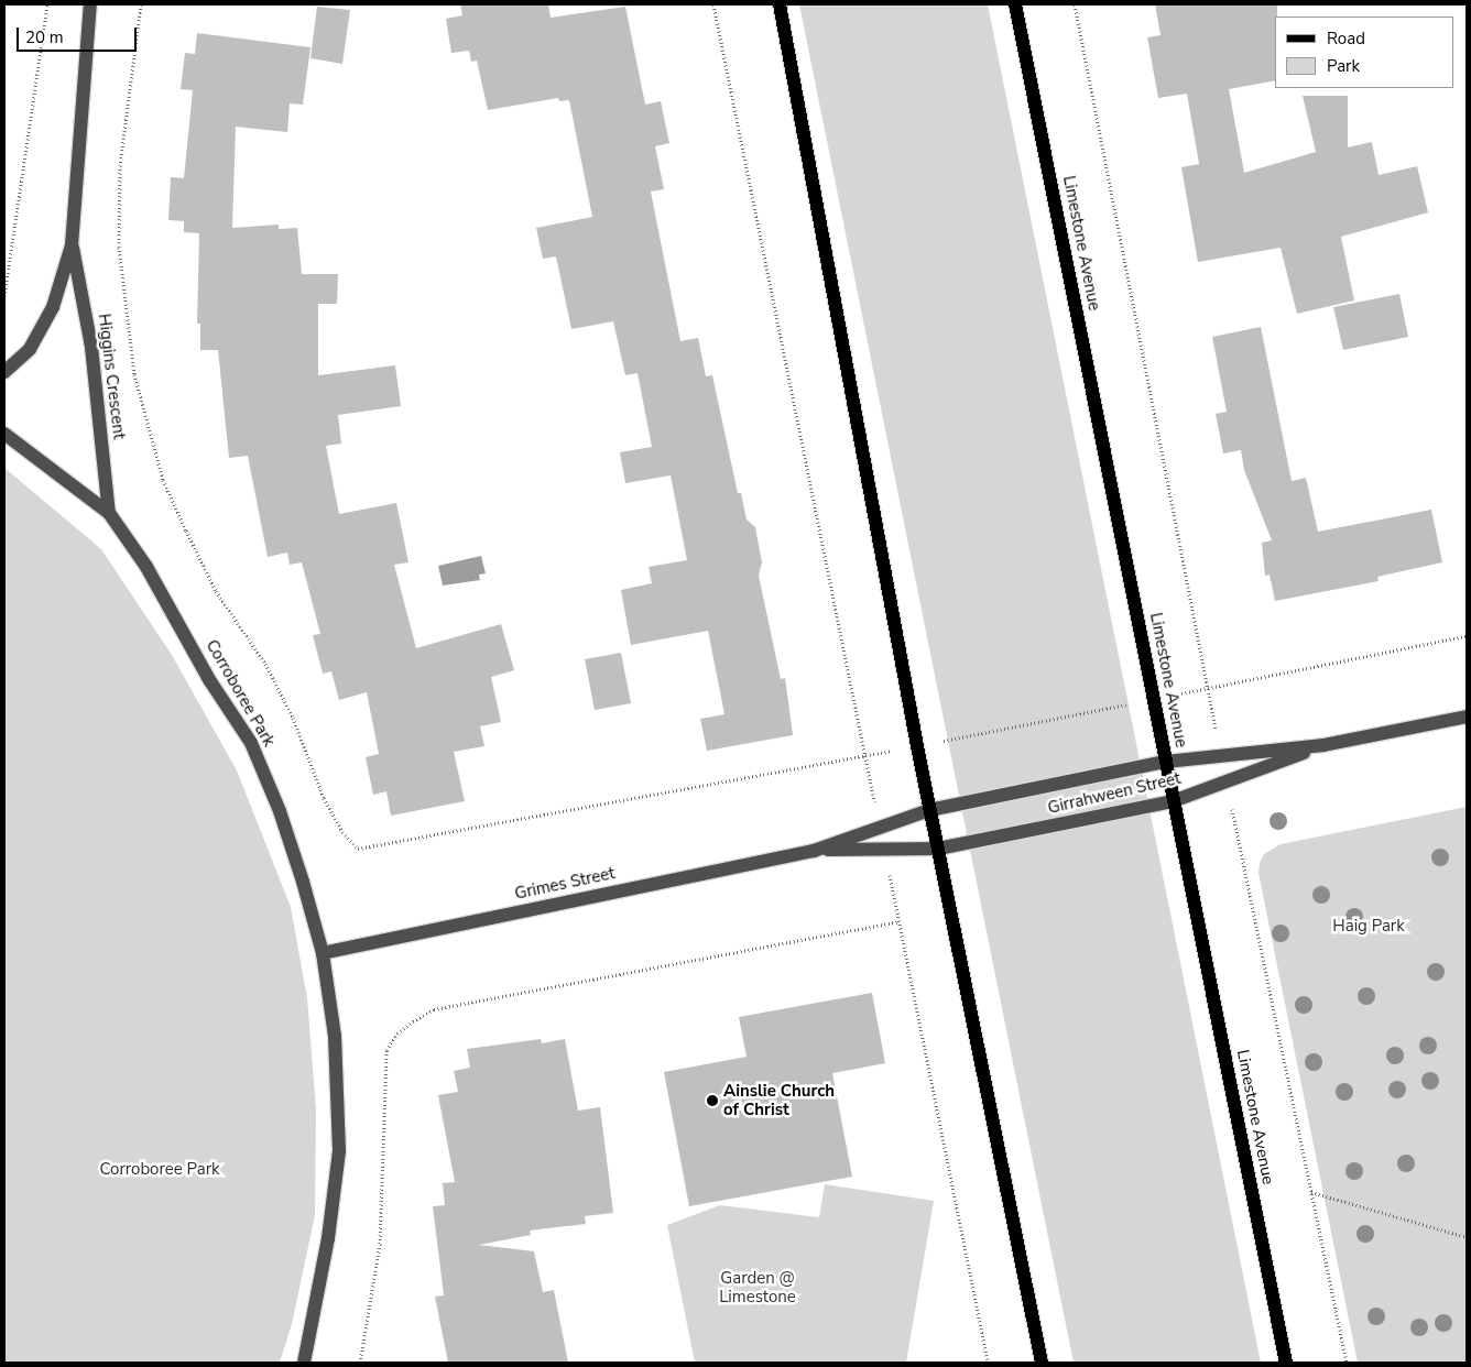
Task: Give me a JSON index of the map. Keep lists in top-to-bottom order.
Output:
{
  "streets": {
    "main road": ["Limestone Avenue"],
    "street": [
      "Higgins Crescent",
      "Corroboree Park",
      "Girrahween Street",
      "Grimes Street"
    ]
  },
  "crossings": [
    ["Limestone Avenue", "Girrahween Street"],
    ["Higgins Crescent", "Corroboree Park"],
    ["Corroboree Park", "Grimes Street"],
    ["Girrahween Street", "Grimes Street"]
  ],
  "parks": ["Haig Park", "Corroboree Park", "Garden @ Limestone"],
  "places": ["Ainslie Church of Christ"],
  "legend": ["Road", "Park"],
  "scale_bar": "20 m"
}
